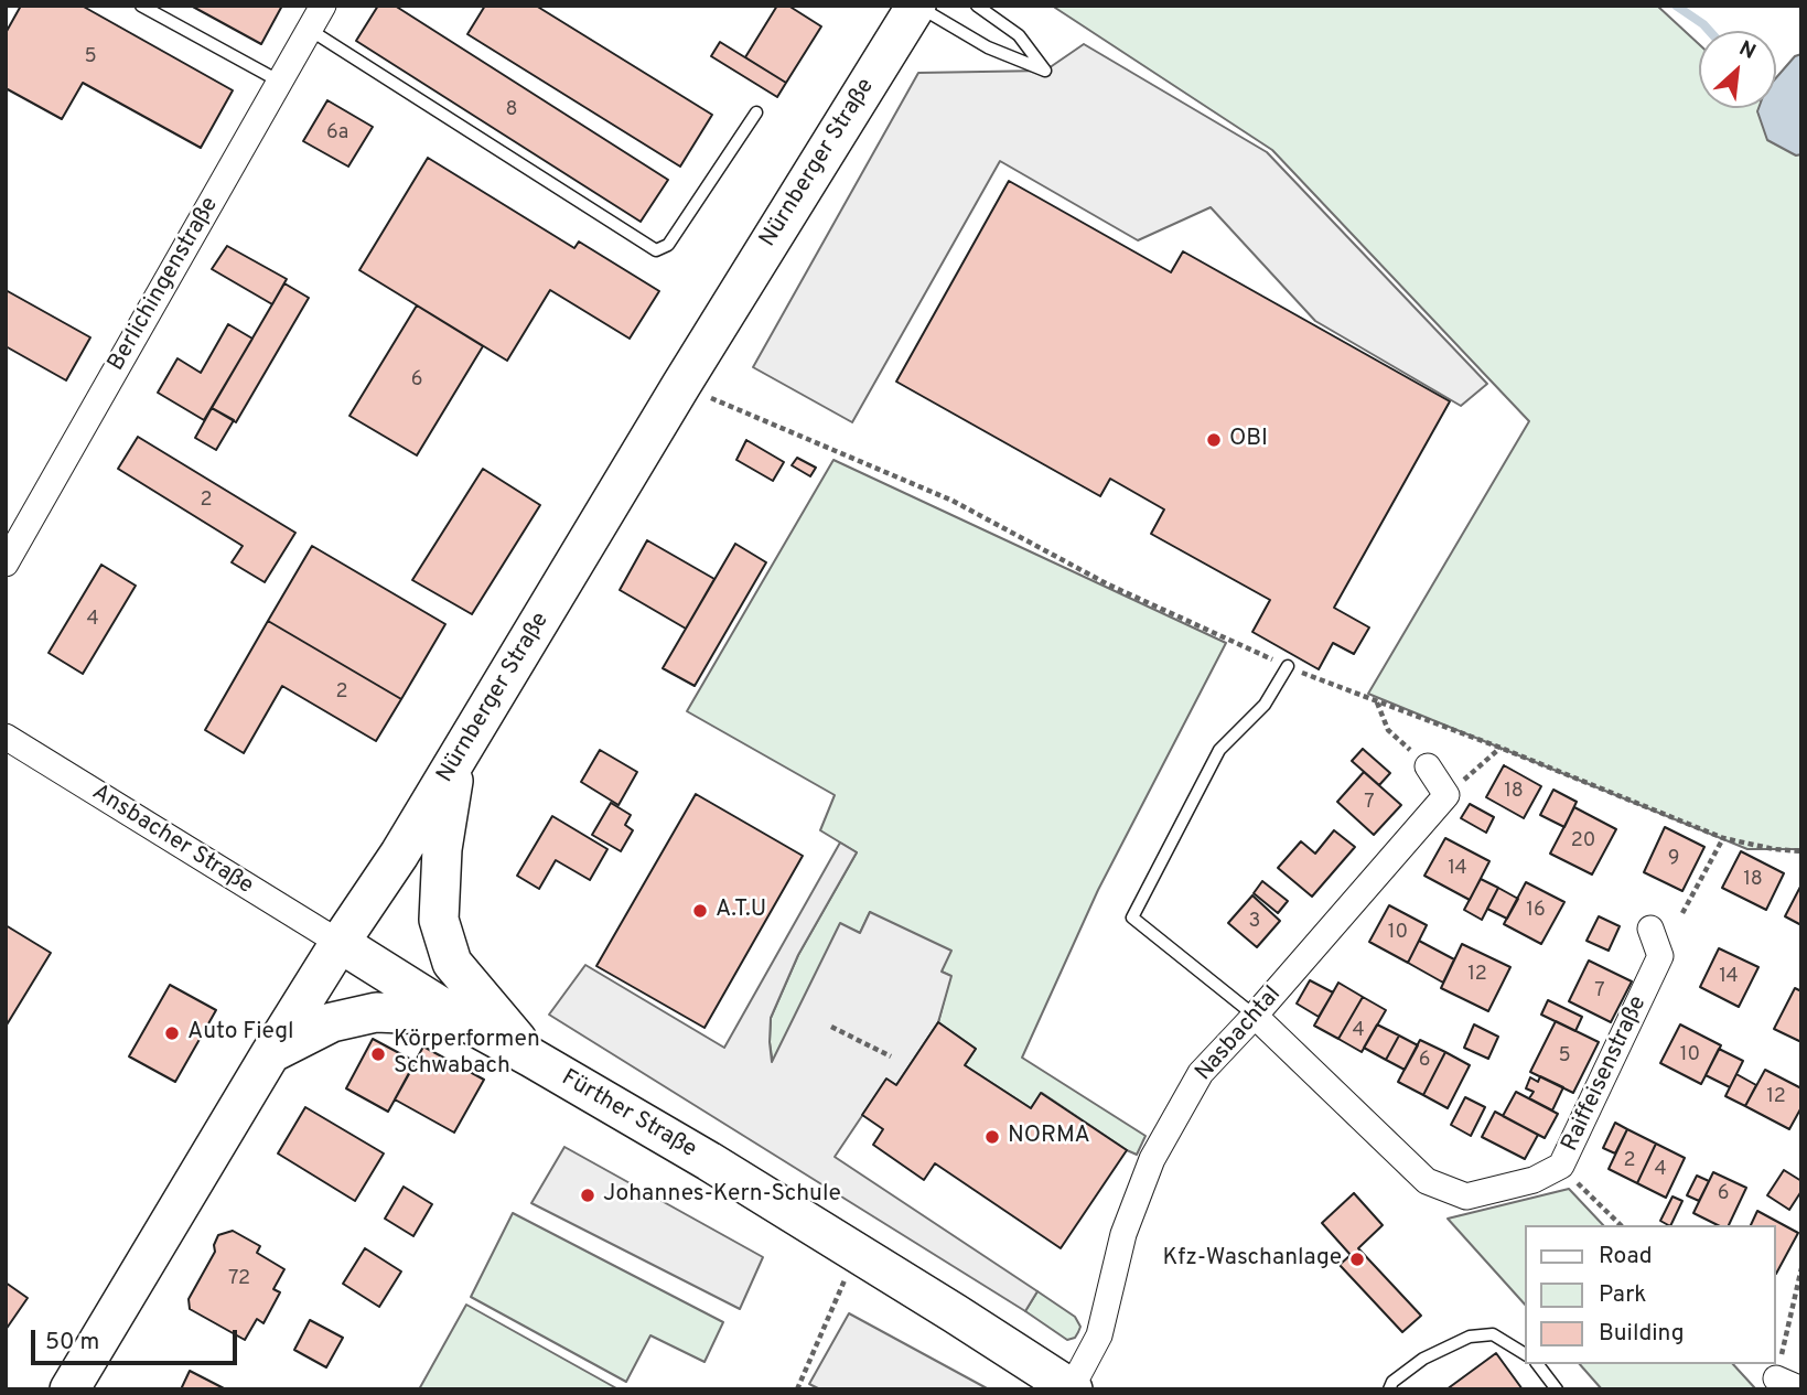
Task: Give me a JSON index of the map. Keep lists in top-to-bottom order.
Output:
{
  "streets": {
    "main road": ["Nürnberger Straße", "Fürther Straße"],
    "street": [
      "Berlichingenstraße",
      "Ansbacher Straße",
      "Nasbachtal",
      "Raiffeisenstraße"
    ]
  },
  "crossings": [
    ["Nürnberger Straße", "Ansbacher Straße"],
    ["Nürnberger Straße", "Fürther Straße"],
    ["Ansbacher Straße", "Fürther Straße"],
    ["Nasbachtal", "Raiffeisenstraße"],
    ["Nasbachtal", "Fürther Straße"]
  ],
  "places": [
    "OBI",
    "A.T.U",
    "Auto Fiegl",
    "Körperformen Schwabach",
    "NORMA",
    "Johannes-Kern-Schule",
    "Kfz-Waschanlage"
  ],
  "house_numbers": [
    "5",
    "8",
    "6a",
    "6",
    "2",
    "4",
    "2",
    "18",
    "7",
    "20",
    "9",
    "14",
    "18",
    "16",
    "3",
    "10",
    "12",
    "14",
    "7",
    "4",
    "10",
    "5",
    "6",
    "12",
    "2",
    "4",
    "6",
    "72"
  ],
  "legend": ["Road", "Park", "Building"],
  "scale_bar": "50 m",
  "north": "top right"
}
